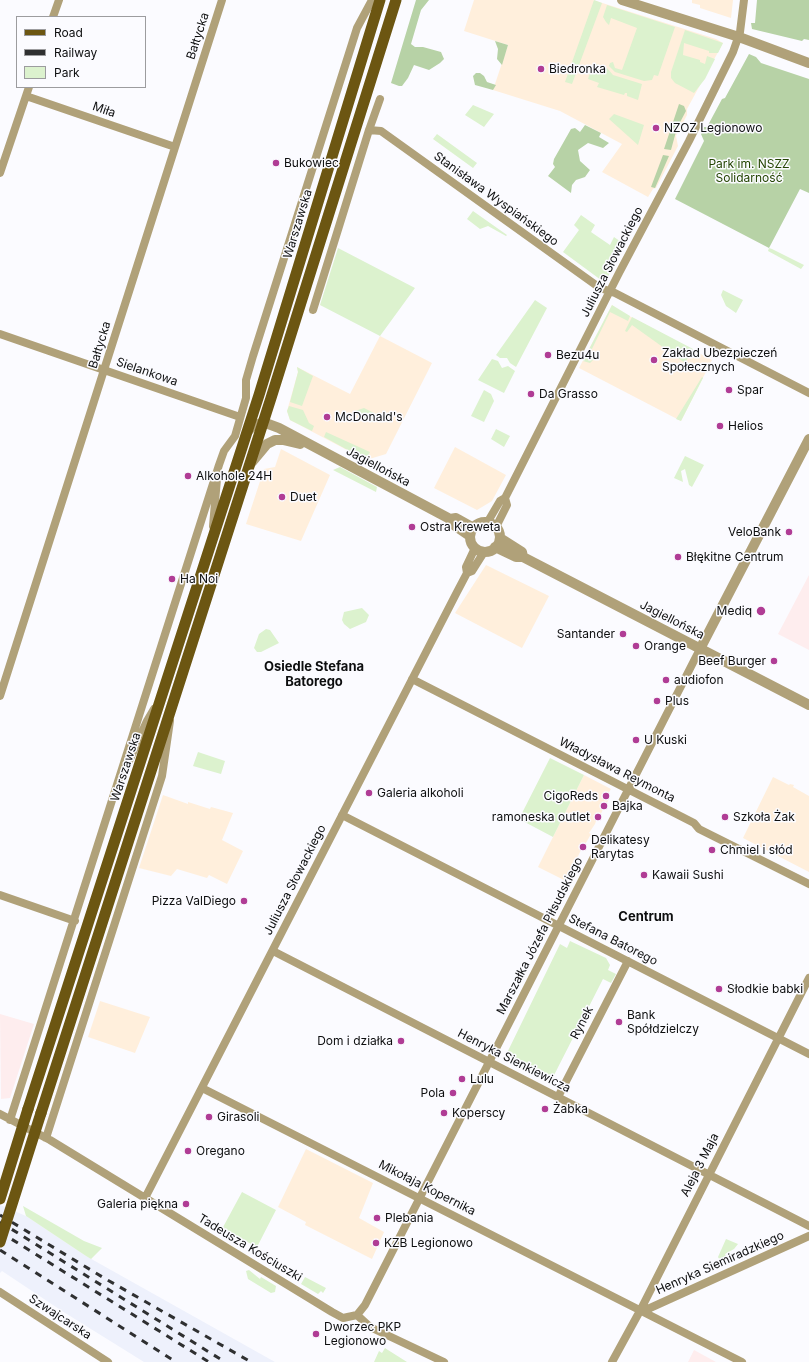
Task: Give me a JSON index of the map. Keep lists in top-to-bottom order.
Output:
{
  "streets": {
    "main road": ["Warszawska"],
    "street": [
      "Bałtycka",
      "Miła",
      "Stanisława Wyspiańskiego",
      "Juliusza Słowackiego",
      "Sielankowa",
      "Jagiellońska",
      "Władysława Reymonta",
      "Marszałka Józefa Piłsudskiego",
      "Stefana Batorego",
      "Rynek",
      "Henryka Sienkiewicza",
      "Aleja 3 Maja",
      "Mikołaja Kopernika",
      "Tadeusza Kościuszki",
      "Henryka Siemiradzkiego",
      "Szwajcarska"
    ]
  },
  "crossings": [
    ["Bałtycka", "Miła"],
    ["Bałtycka", "Sielankowa"],
    ["Stanisława Wyspiańskiego", "Juliusza Słowackiego"],
    ["Warszawska", "Jagiellońska"],
    ["Warszawska", "Tadeusza Kościuszki"],
    ["Juliusza Słowackiego", "Władysława Reymonta"],
    ["Juliusza Słowackiego", "Stefana Batorego"],
    ["Juliusza Słowackiego", "Henryka Sienkiewicza"],
    ["Juliusza Słowackiego", "Mikołaja Kopernika"],
    ["Juliusza Słowackiego", "Tadeusza Kościuszki"],
    ["Jagiellońska", "Marszałka Józefa Piłsudskiego"],
    ["Władysława Reymonta", "Marszałka Józefa Piłsudskiego"],
    ["Marszałka Józefa Piłsudskiego", "Stefana Batorego"],
    ["Marszałka Józefa Piłsudskiego", "Henryka Sienkiewicza"],
    ["Marszałka Józefa Piłsudskiego", "Mikołaja Kopernika"],
    ["Marszałka Józefa Piłsudskiego", "Tadeusza Kościuszki"],
    ["Stefana Batorego", "Rynek"],
    ["Stefana Batorego", "Aleja 3 Maja"],
    ["Rynek", "Henryka Sienkiewicza"],
    ["Henryka Sienkiewicza", "Aleja 3 Maja"],
    ["Aleja 3 Maja", "Mikołaja Kopernika"],
    ["Aleja 3 Maja", "Henryka Siemiradzkiego"],
    ["Mikołaja Kopernika", "Henryka Siemiradzkiego"]
  ],
  "districts": ["Osiedle Stefana Batorego", "Centrum"],
  "parks": ["Park im. NSZZ Solidarność"],
  "places": [
    "Biedronka",
    "NZOZ Legionowo",
    "Bukowiec",
    "Bezu4u",
    "Zakład Ubezpieczeń Społecznych",
    "Spar",
    "Da Grasso",
    "McDonald's",
    "Helios",
    "Alkohole 24H",
    "Duet",
    "Ostra Kreweta",
    "VeloBank",
    "Błękitne Centrum",
    "Ha Noi",
    "Mediq",
    "Santander",
    "Orange",
    "Beef Burger",
    "audiofon",
    "Plus",
    "U Kuski",
    "Galeria alkoholi",
    "CigoReds",
    "Bajka",
    "ramoneska outlet",
    "Szkoła Żak",
    "Delikatesy Rarytas",
    "Chmiel i słód",
    "Kawaii Sushi",
    "Pizza ValDiego",
    "Słodkie babki",
    "Bank Spółdzielczy",
    "Dom i działka",
    "Lulu",
    "Pola",
    "Żabka",
    "Koperscy",
    "Girasoli",
    "Oregano",
    "Galeria piękna",
    "Plebania",
    "KZB Legionowo",
    "Dworzec PKP Legionowo"
  ],
  "legend": ["Road", "Railway", "Park"]
}
